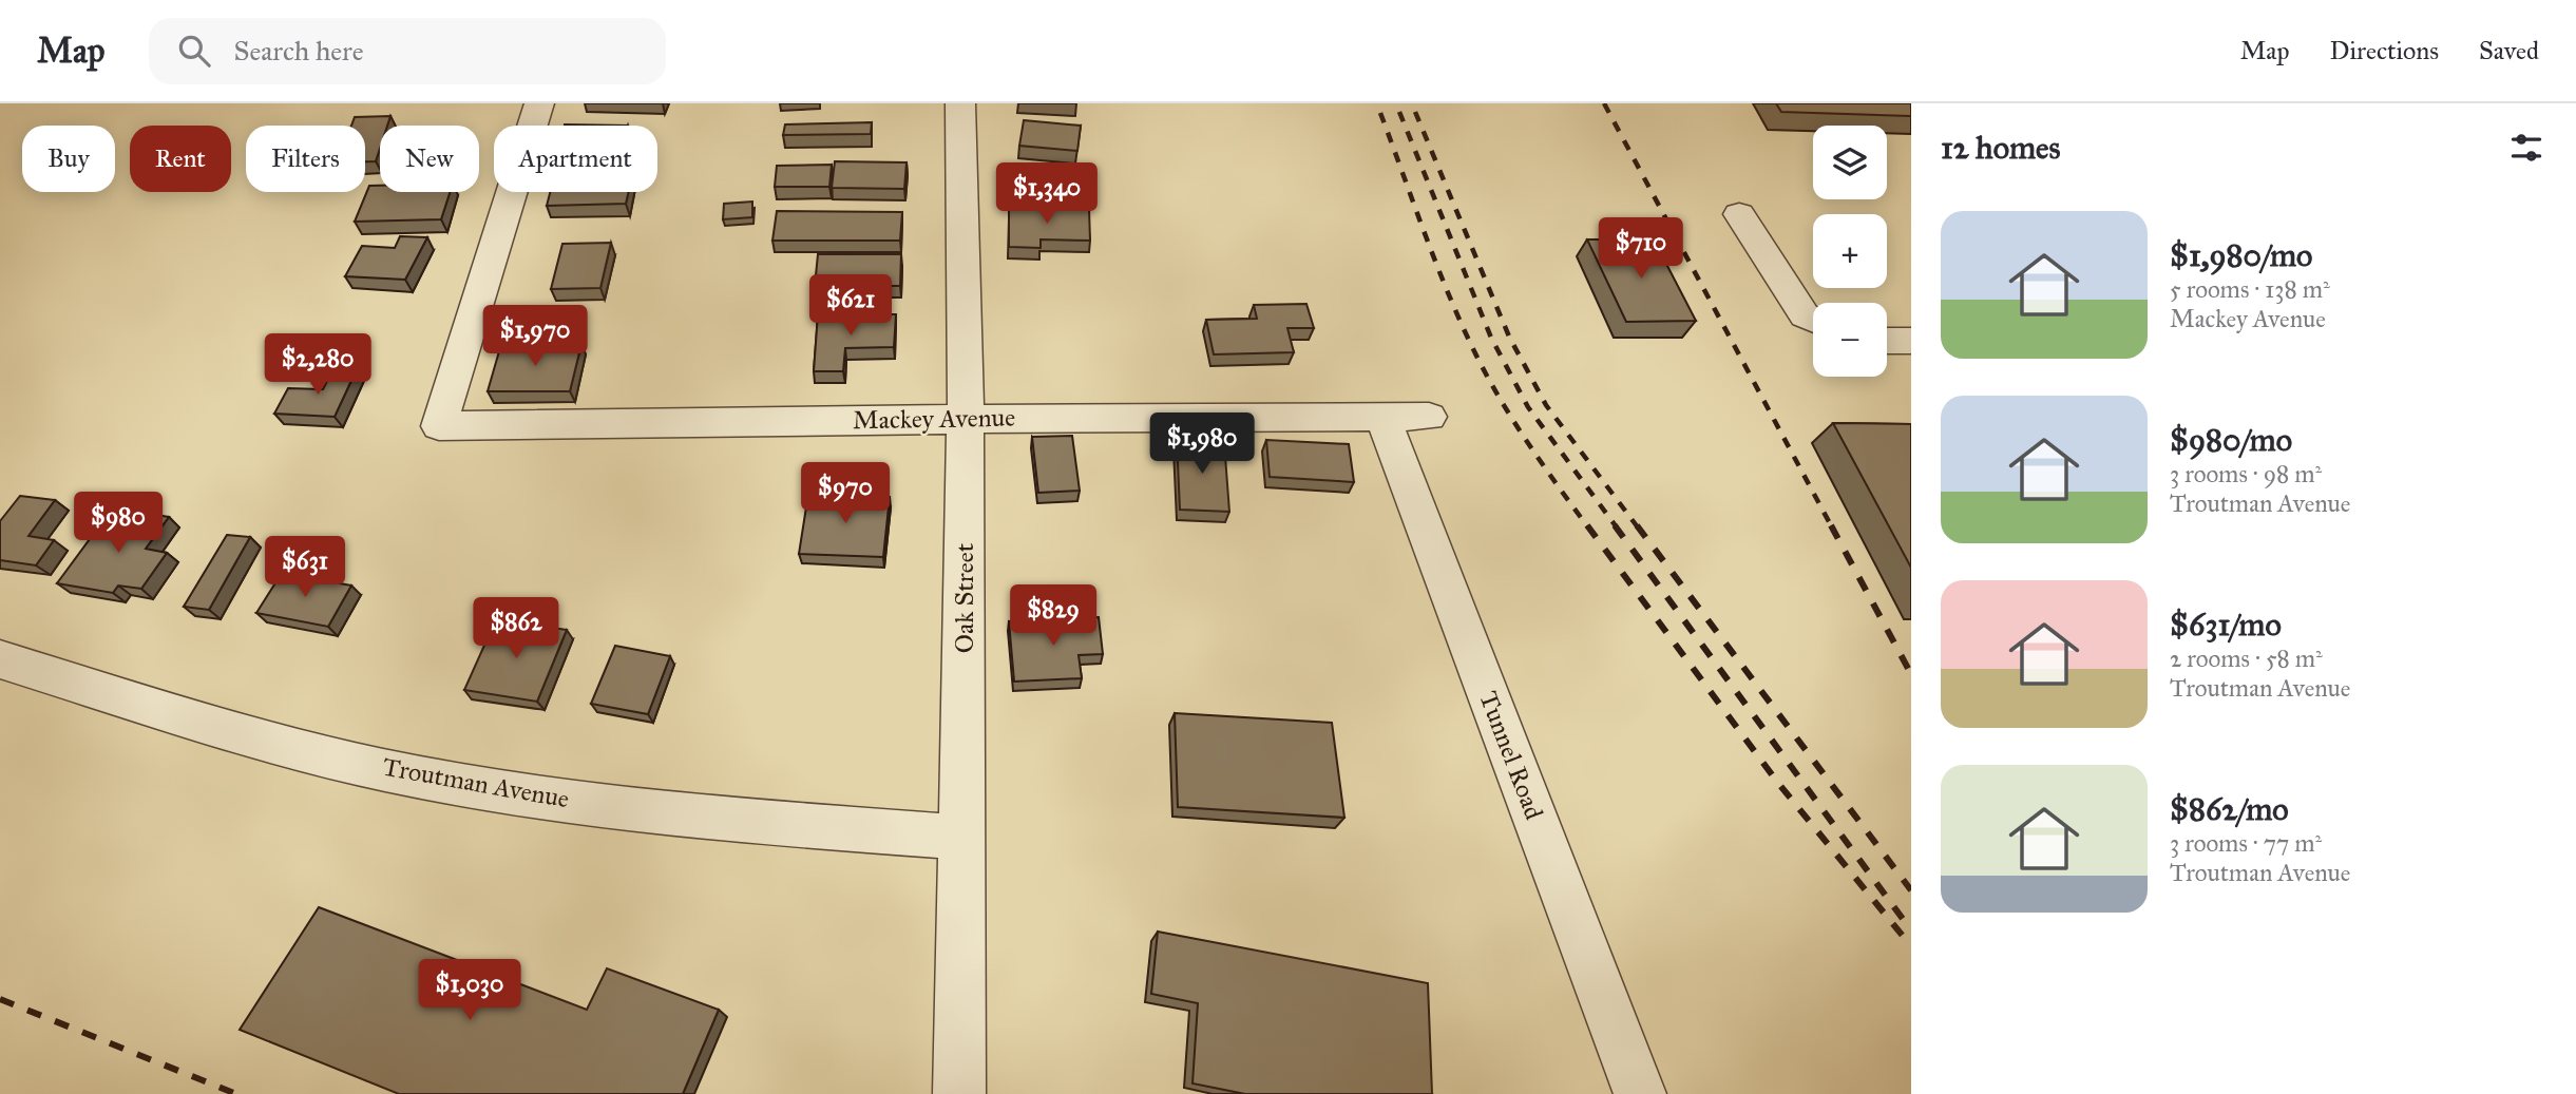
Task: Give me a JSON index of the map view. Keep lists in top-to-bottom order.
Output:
{
  "streets": {
    "street": [
      "Mackey Avenue",
      "Oak Street",
      "Tunnel Road",
      "Troutman Avenue"
    ]
  },
  "crossings": [
    ["Mackey Avenue", "Oak Street"],
    ["Mackey Avenue", "Tunnel Road"],
    ["Oak Street", "Troutman Avenue"]
  ],
  "page": {
    "header": "Map",
    "search": "Search here",
    "nav": ["Map", "Directions", "Saved"],
    "heading": "12 homes",
    "map_buttons": ["+", "−"],
    "chip": [
      "Buy",
      "Rent",
      "Filters",
      "New",
      "Apartment"
    ],
    "price": [
      "$1,340",
      "$710",
      "$621",
      "$1,970",
      "$2,280",
      "$1,980",
      "$970",
      "$980",
      "$631",
      "$829",
      "$862",
      "$1,030"
    ],
    "list": [
      {
        "name": "$1,980/mo",
        "note": "5 rooms · 138 m² · Mackey Avenue"
      },
      {
        "name": "$980/mo",
        "note": "3 rooms · 98 m² · Troutman Avenue"
      },
      {
        "name": "$631/mo",
        "note": "2 rooms · 58 m² · Troutman Avenue"
      },
      {
        "name": "$862/mo",
        "note": "3 rooms · 77 m² · Troutman Avenue"
      }
    ]
  }
}
